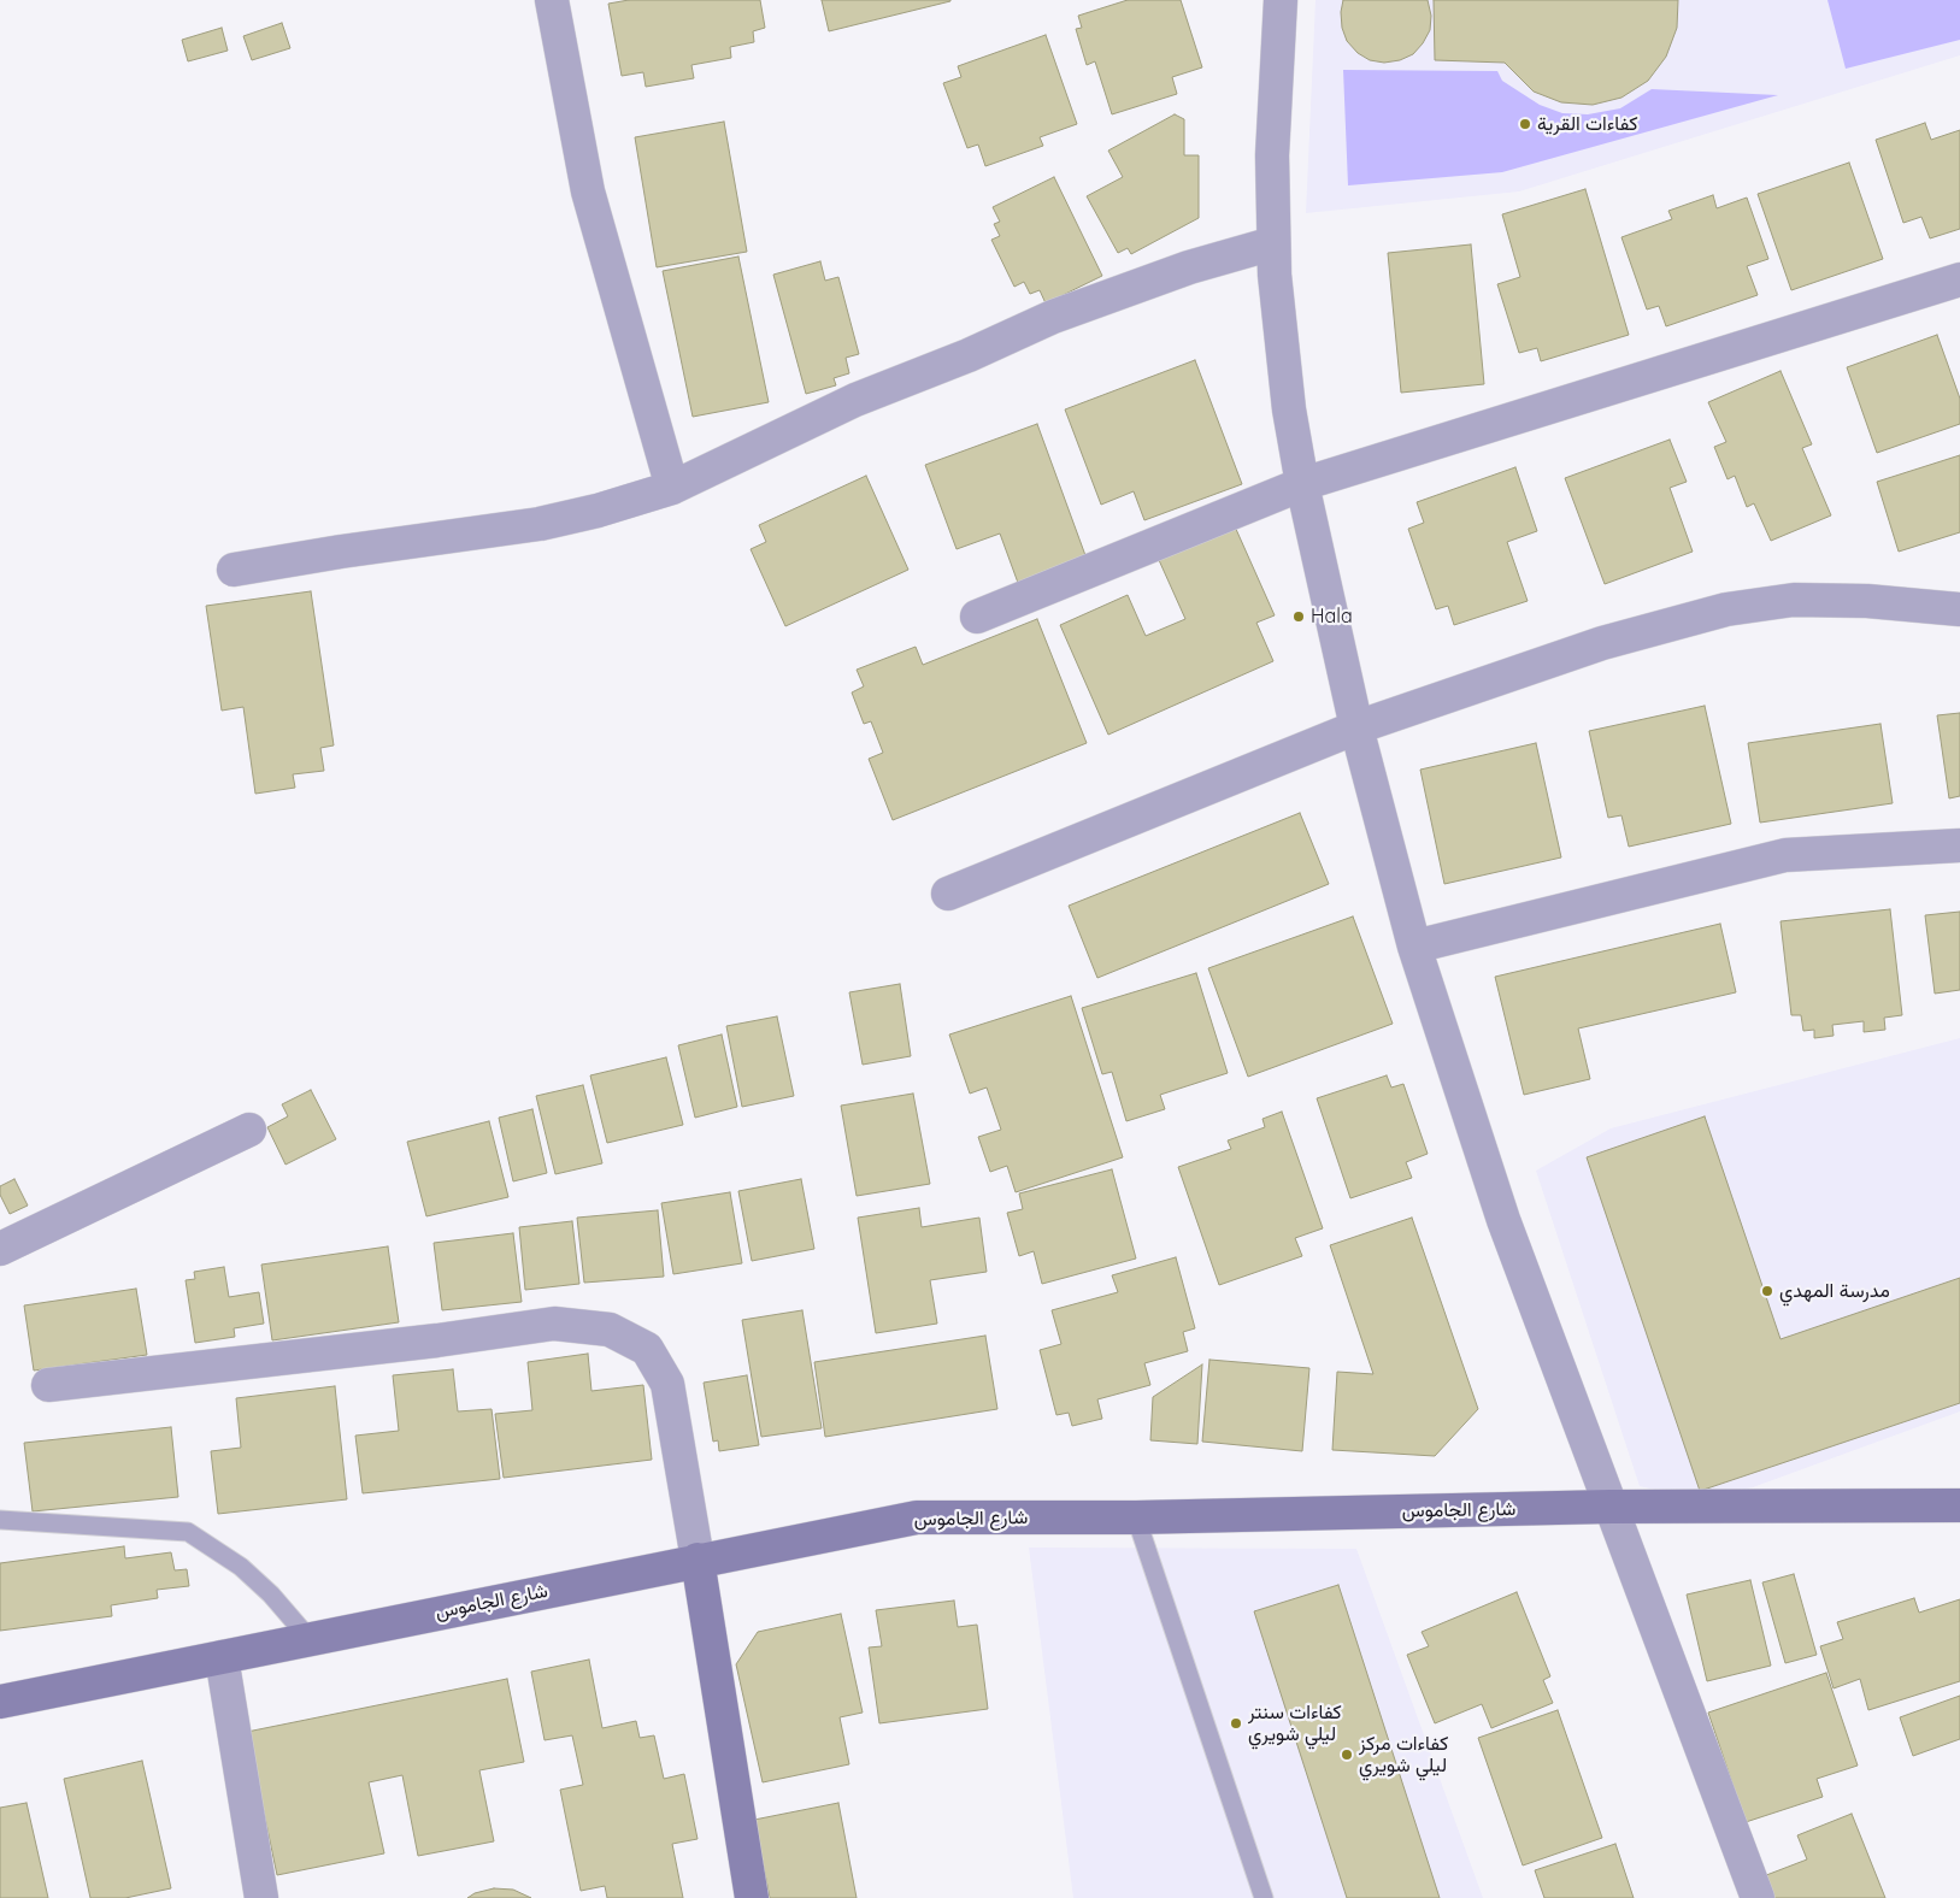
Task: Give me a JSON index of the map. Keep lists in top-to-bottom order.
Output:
{
  "streets": {
    "street": ["شارع الجاموس"]
  },
  "places": [
    "كفاءات القرية",
    "Hala",
    "مدرسة المهدي",
    "كفاءات سنتر ليلي شويري",
    "كفاءات مركز ليلي شويري"
  ]
}
